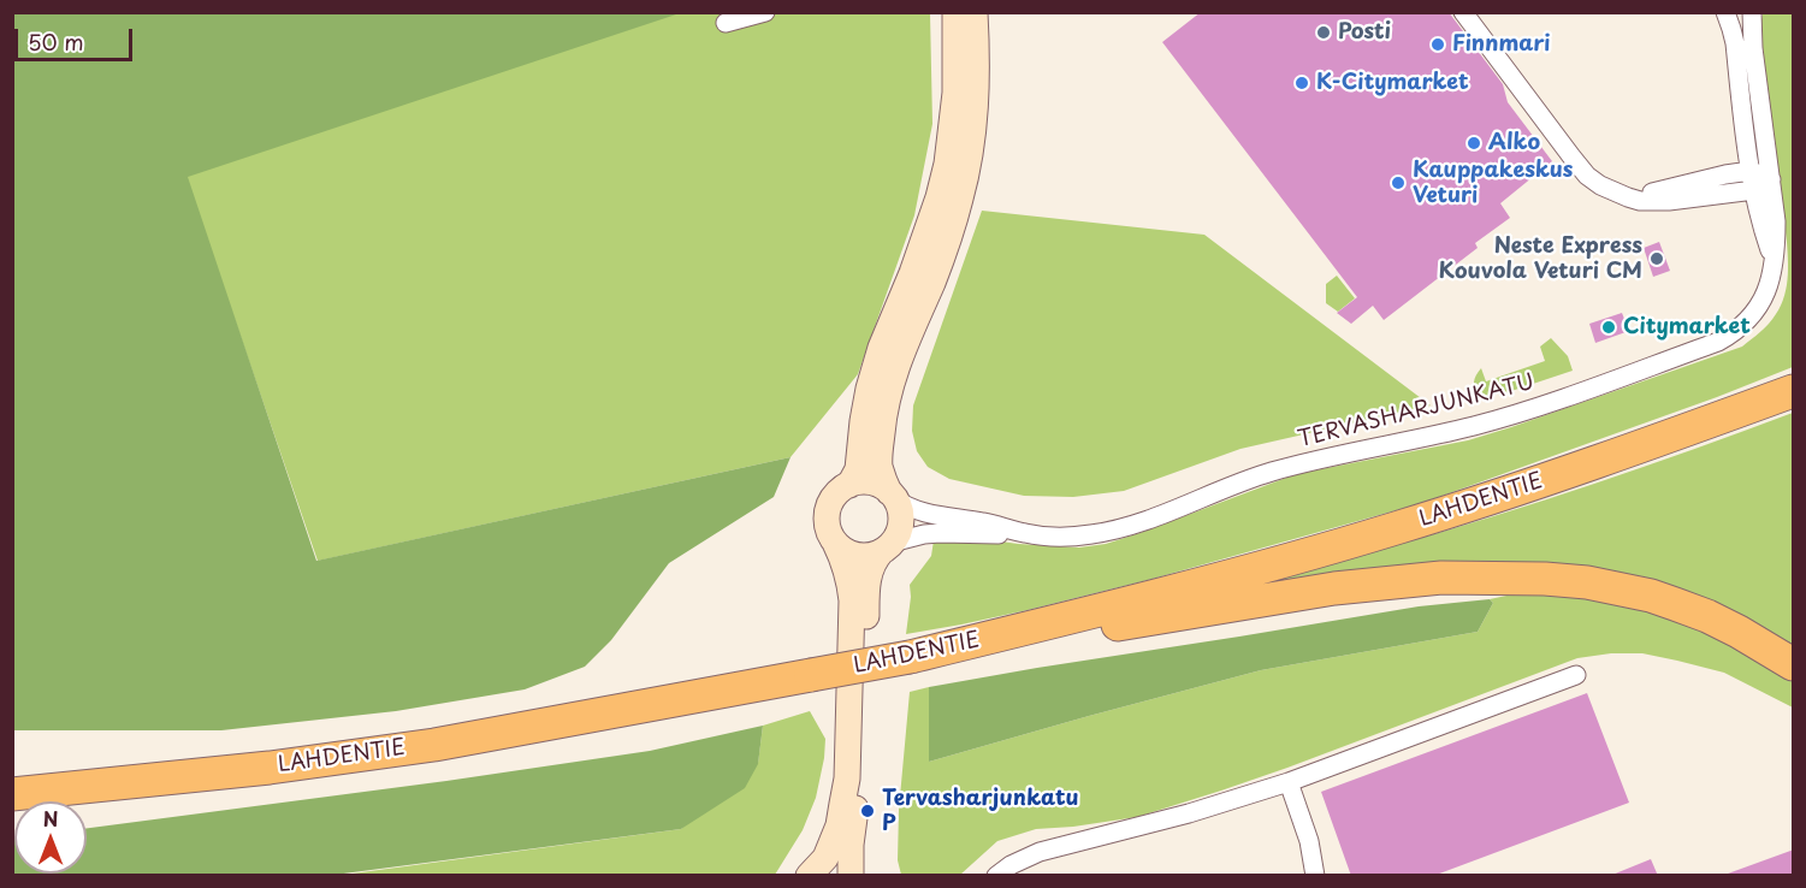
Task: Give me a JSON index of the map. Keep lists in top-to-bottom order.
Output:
{
  "streets": {
    "highway": ["LAHDENTIE"],
    "street": ["TERVASHARJUNKATU"]
  },
  "places": [
    "Posti",
    "Finnmari",
    "K-Citymarket",
    "Alko",
    "Kauppakeskus Veturi",
    "Neste Express Kouvola Veturi CM",
    "Citymarket",
    "Tervasharjunkatu P"
  ],
  "scale_bar": "50 m",
  "north": "top"
}
